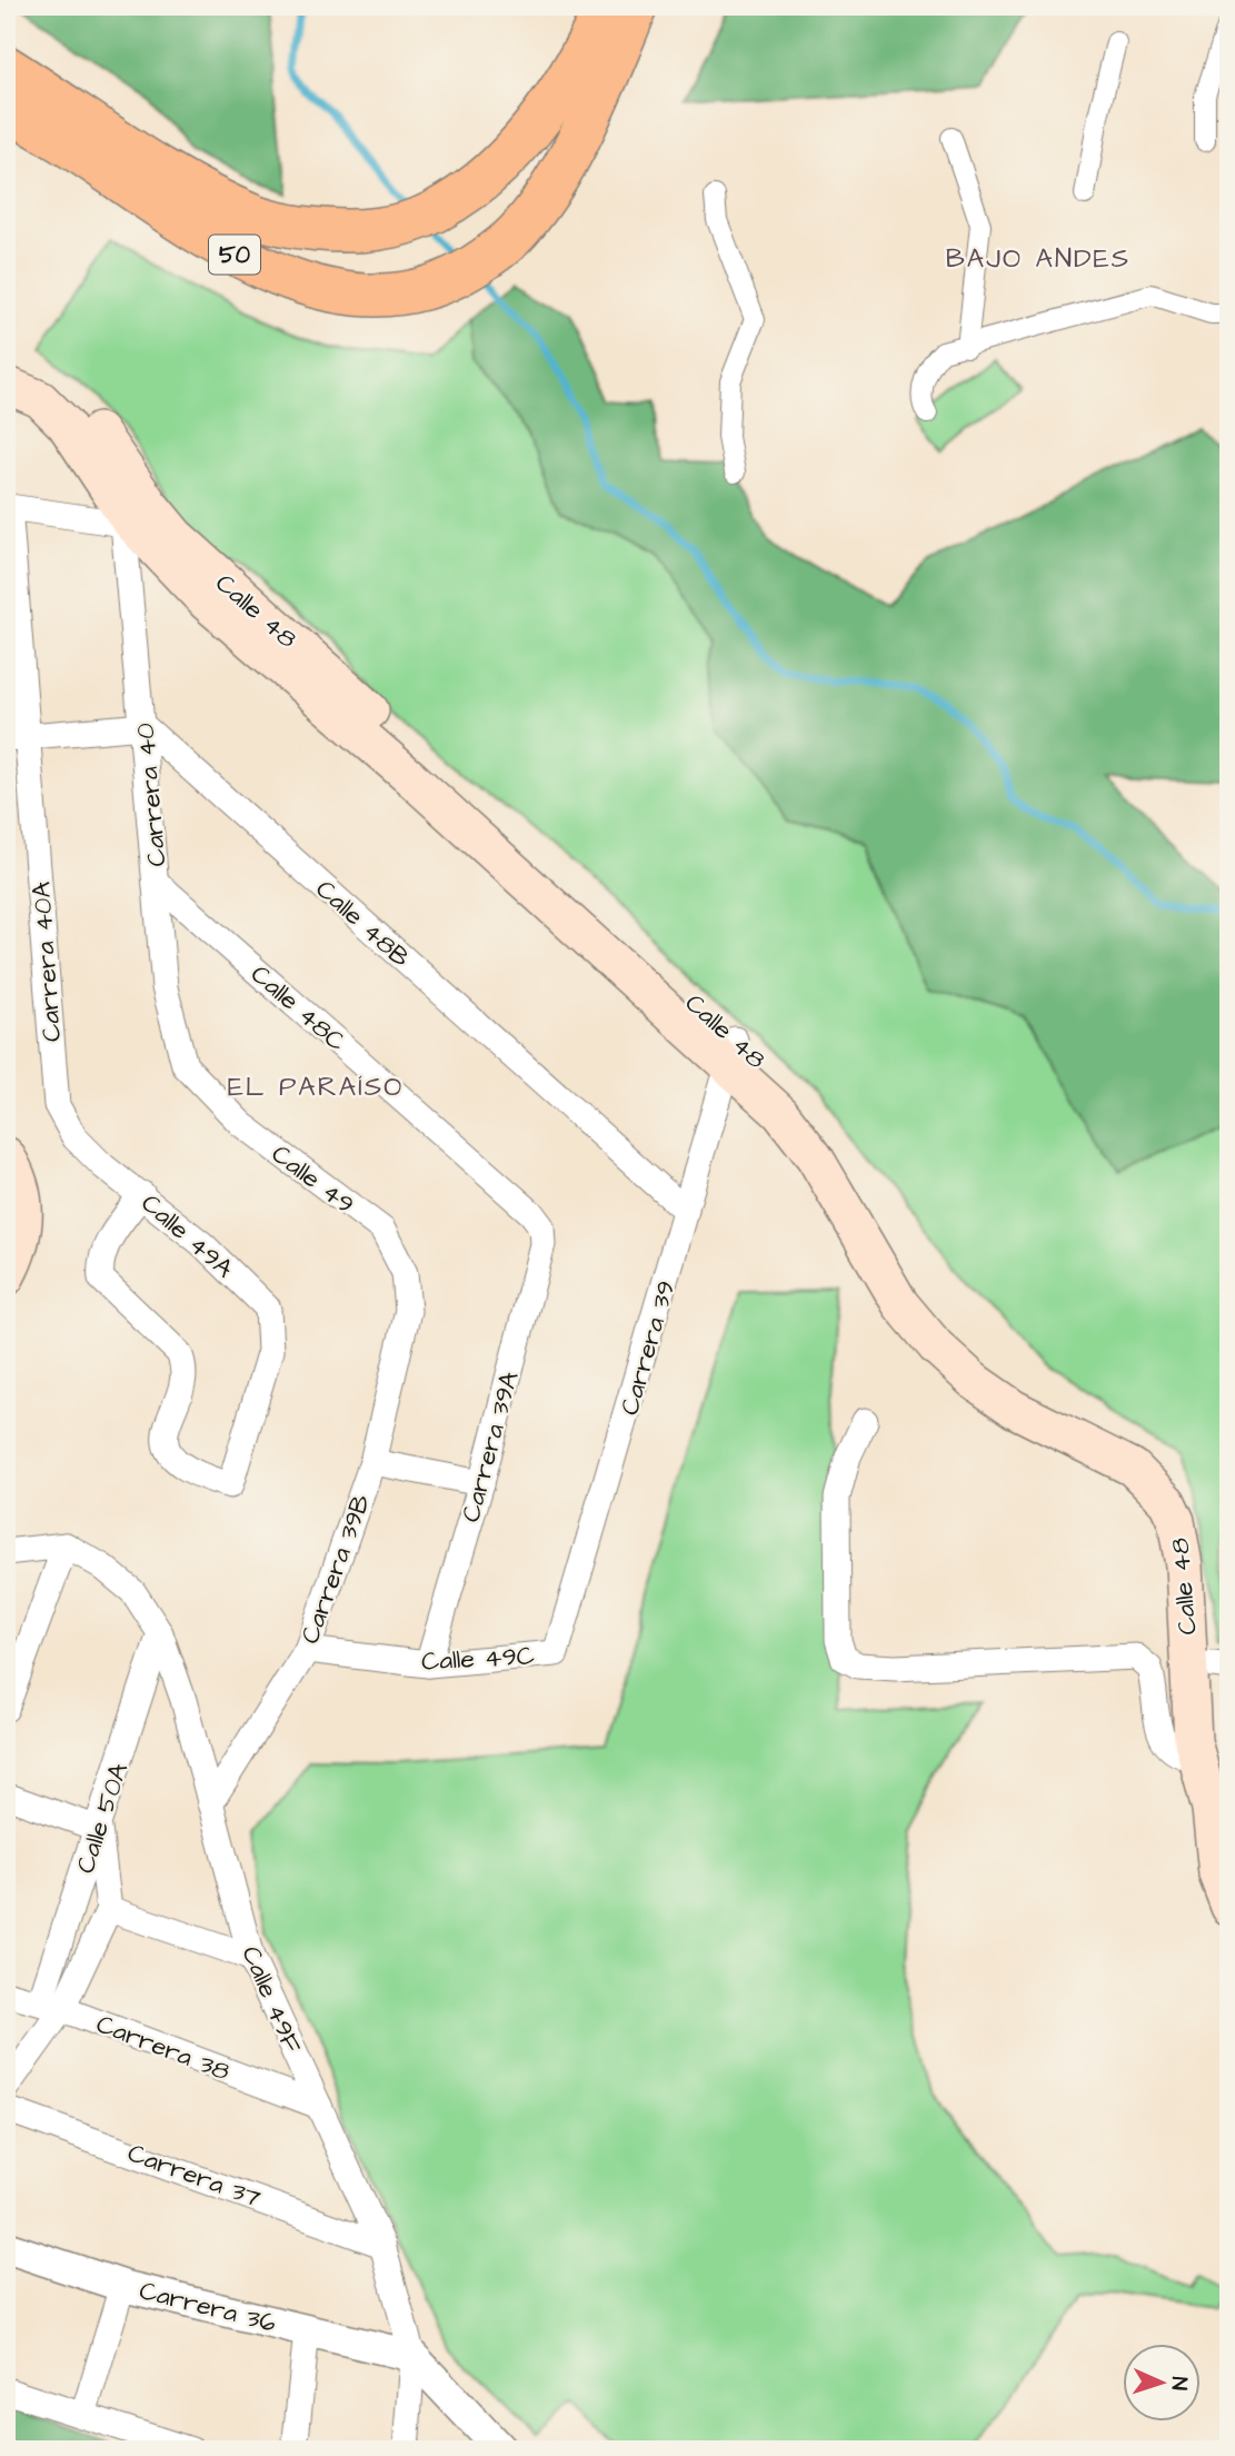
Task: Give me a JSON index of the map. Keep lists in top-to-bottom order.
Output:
{
  "streets": {
    "highway": ["50"],
    "main road": ["Calle 48"],
    "street": [
      "Carrera 40",
      "Calle 48B",
      "Carrera 40A",
      "Calle 48C",
      "Calle 49",
      "Calle 49A",
      "Carrera 39",
      "Carrera 39A",
      "Carrera 39B",
      "Calle 49C",
      "Calle 50A",
      "Calle 49F",
      "Carrera 38",
      "Carrera 37",
      "Carrera 36"
    ]
  },
  "crossings": [
    ["Calle 48", "Carrera 40"],
    ["Calle 48", "Carrera 40A"],
    ["Calle 48", "Carrera 39"],
    ["Carrera 40", "Calle 48B"],
    ["Carrera 40", "Carrera 40A"],
    ["Carrera 40", "Calle 48C"],
    ["Carrera 40", "Calle 49"],
    ["Calle 48B", "Carrera 39"],
    ["Carrera 40A", "Calle 49A"],
    ["Calle 48C", "Carrera 39A"],
    ["Calle 49", "Carrera 39B"],
    ["Carrera 39", "Calle 49C"],
    ["Carrera 39A", "Calle 49C"],
    ["Carrera 39B", "Calle 49C"],
    ["Carrera 39B", "Calle 49F"],
    ["Calle 50A", "Calle 49F"],
    ["Calle 50A", "Carrera 38"],
    ["Calle 49F", "Carrera 38"],
    ["Calle 49F", "Carrera 37"],
    ["Calle 49F", "Carrera 36"]
  ],
  "districts": ["BAJO ANDES", "EL PARAÍSO"],
  "north": "right"
}
